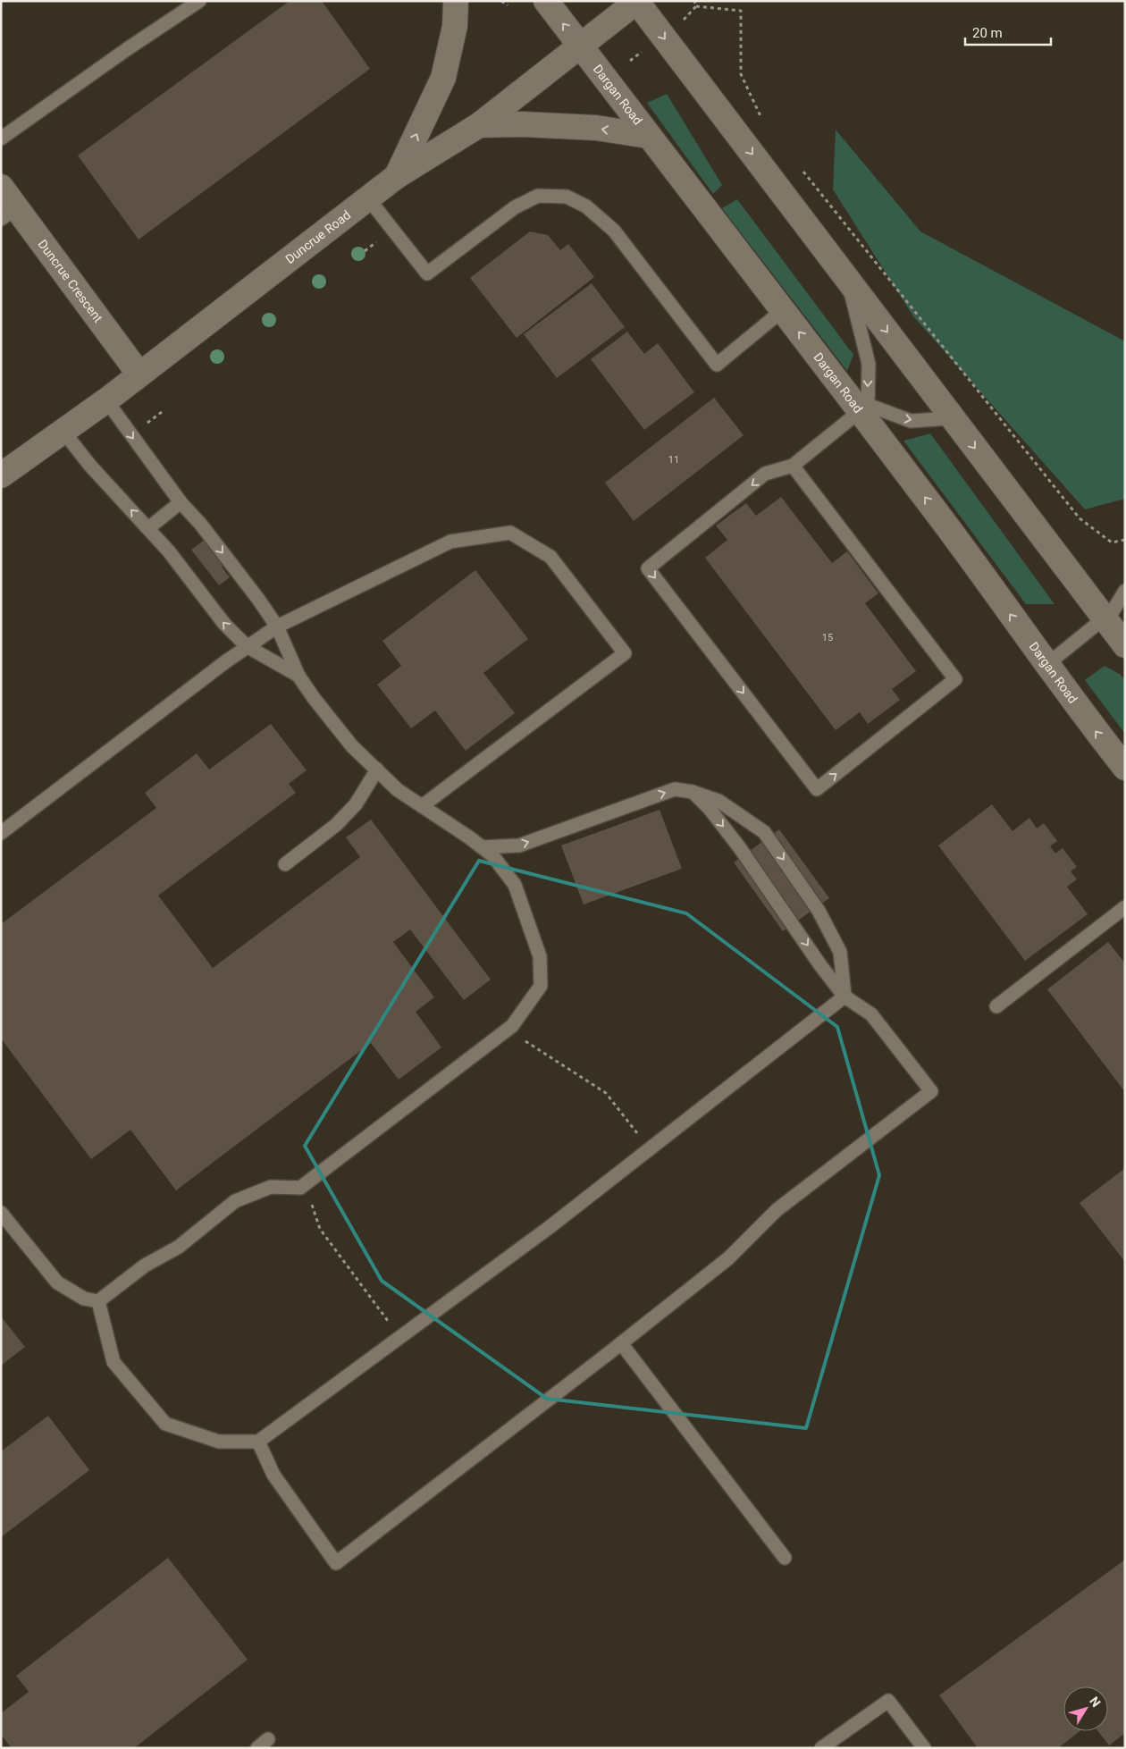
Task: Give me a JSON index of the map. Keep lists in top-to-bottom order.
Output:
{
  "streets": {
    "street": ["Dargan Road", "Duncrue Road", "Duncrue Crescent"]
  },
  "crossings": [
    ["Dargan Road", "Duncrue Road"],
    ["Duncrue Road", "Duncrue Crescent"]
  ],
  "house_numbers": ["11", "15"],
  "scale_bar": "20 m",
  "north": "top right"
}
